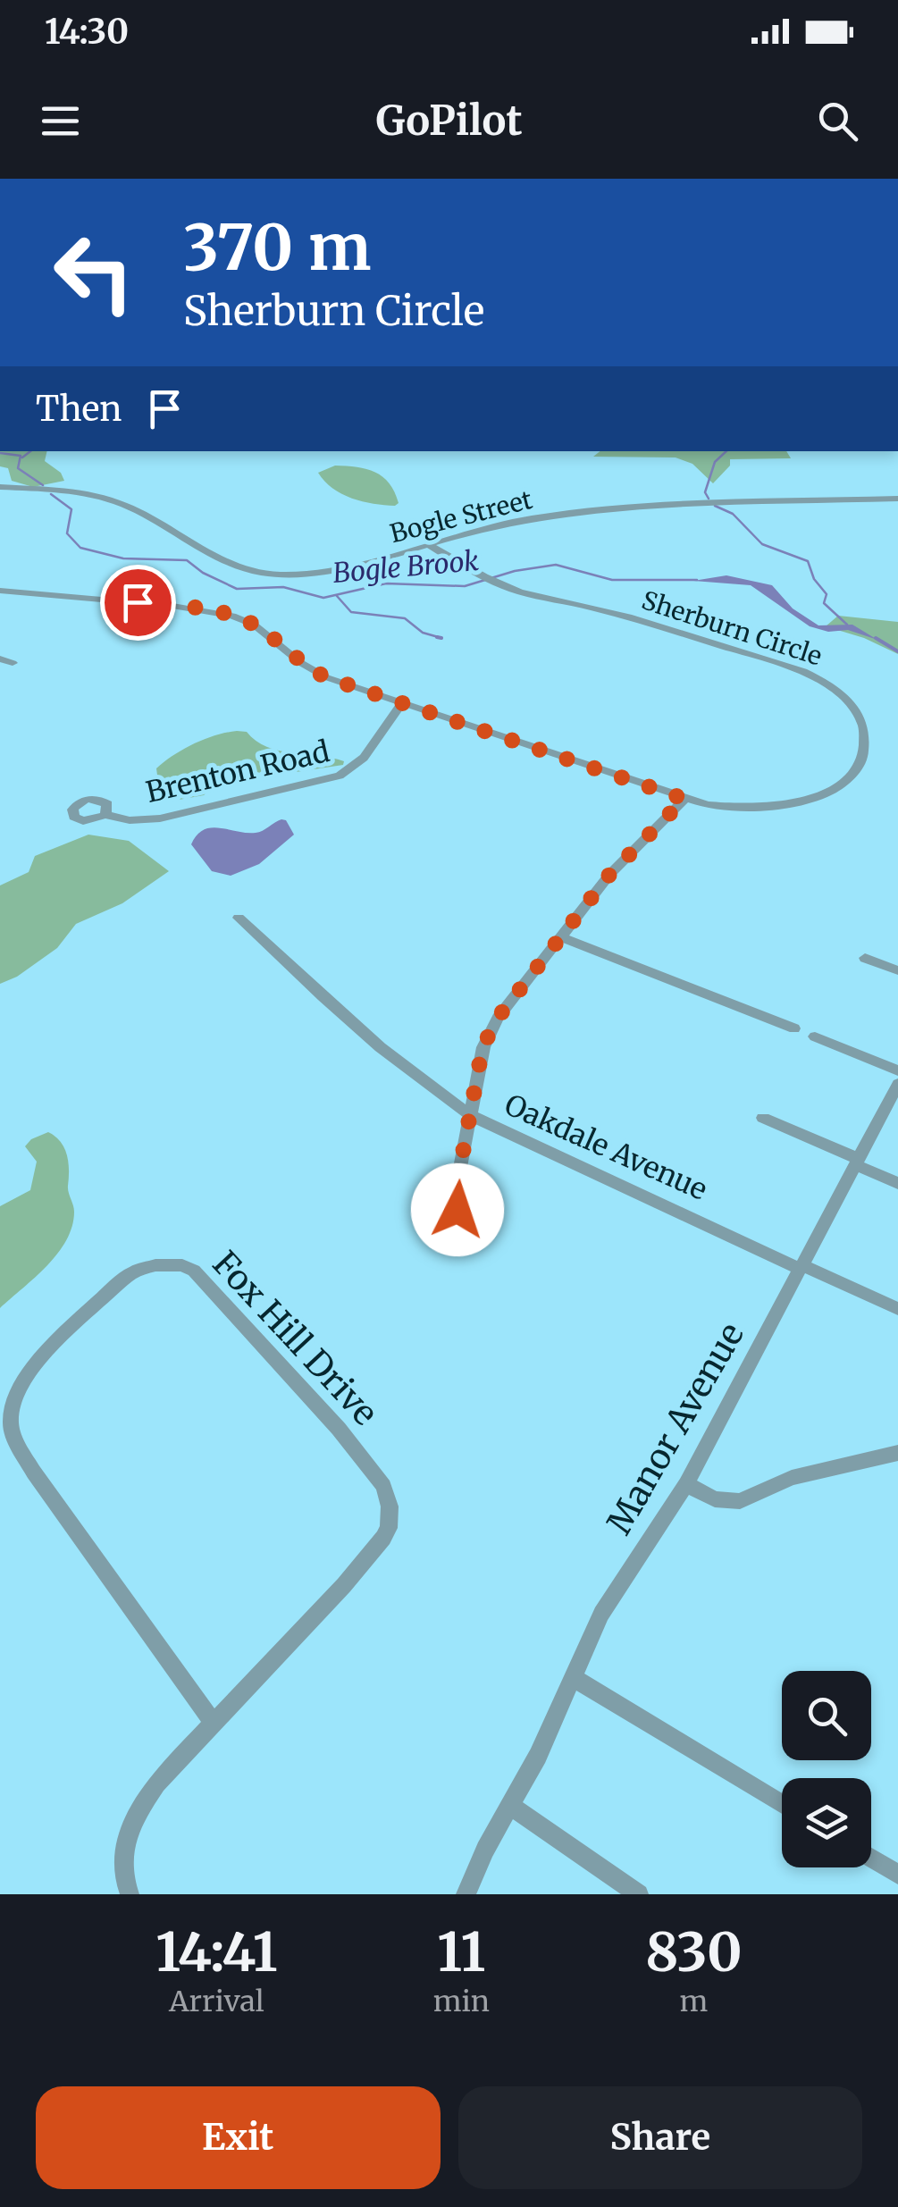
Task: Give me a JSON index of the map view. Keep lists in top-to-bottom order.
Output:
{
  "streets": {
    "street": [
      "Bogle Street",
      "Sherburn Circle",
      "Brenton Road",
      "Oakdale Avenue",
      "Fox Hill Drive",
      "Manor Avenue"
    ]
  },
  "crossings": [
    ["Bogle Street", "Sherburn Circle"],
    ["Sherburn Circle", "Brenton Road"],
    ["Oakdale Avenue", "Manor Avenue"]
  ],
  "water": ["Bogle Brook"],
  "page": {
    "status": "14:30",
    "header": "GoPilot",
    "turn": ["370 m", "Sherburn Circle"],
    "then": "Then",
    "eta": [
      "14:41",
      "Arrival",
      "11",
      "min",
      "830",
      "m"
    ],
    "buttons": ["Exit", "Share"]
  }
}
